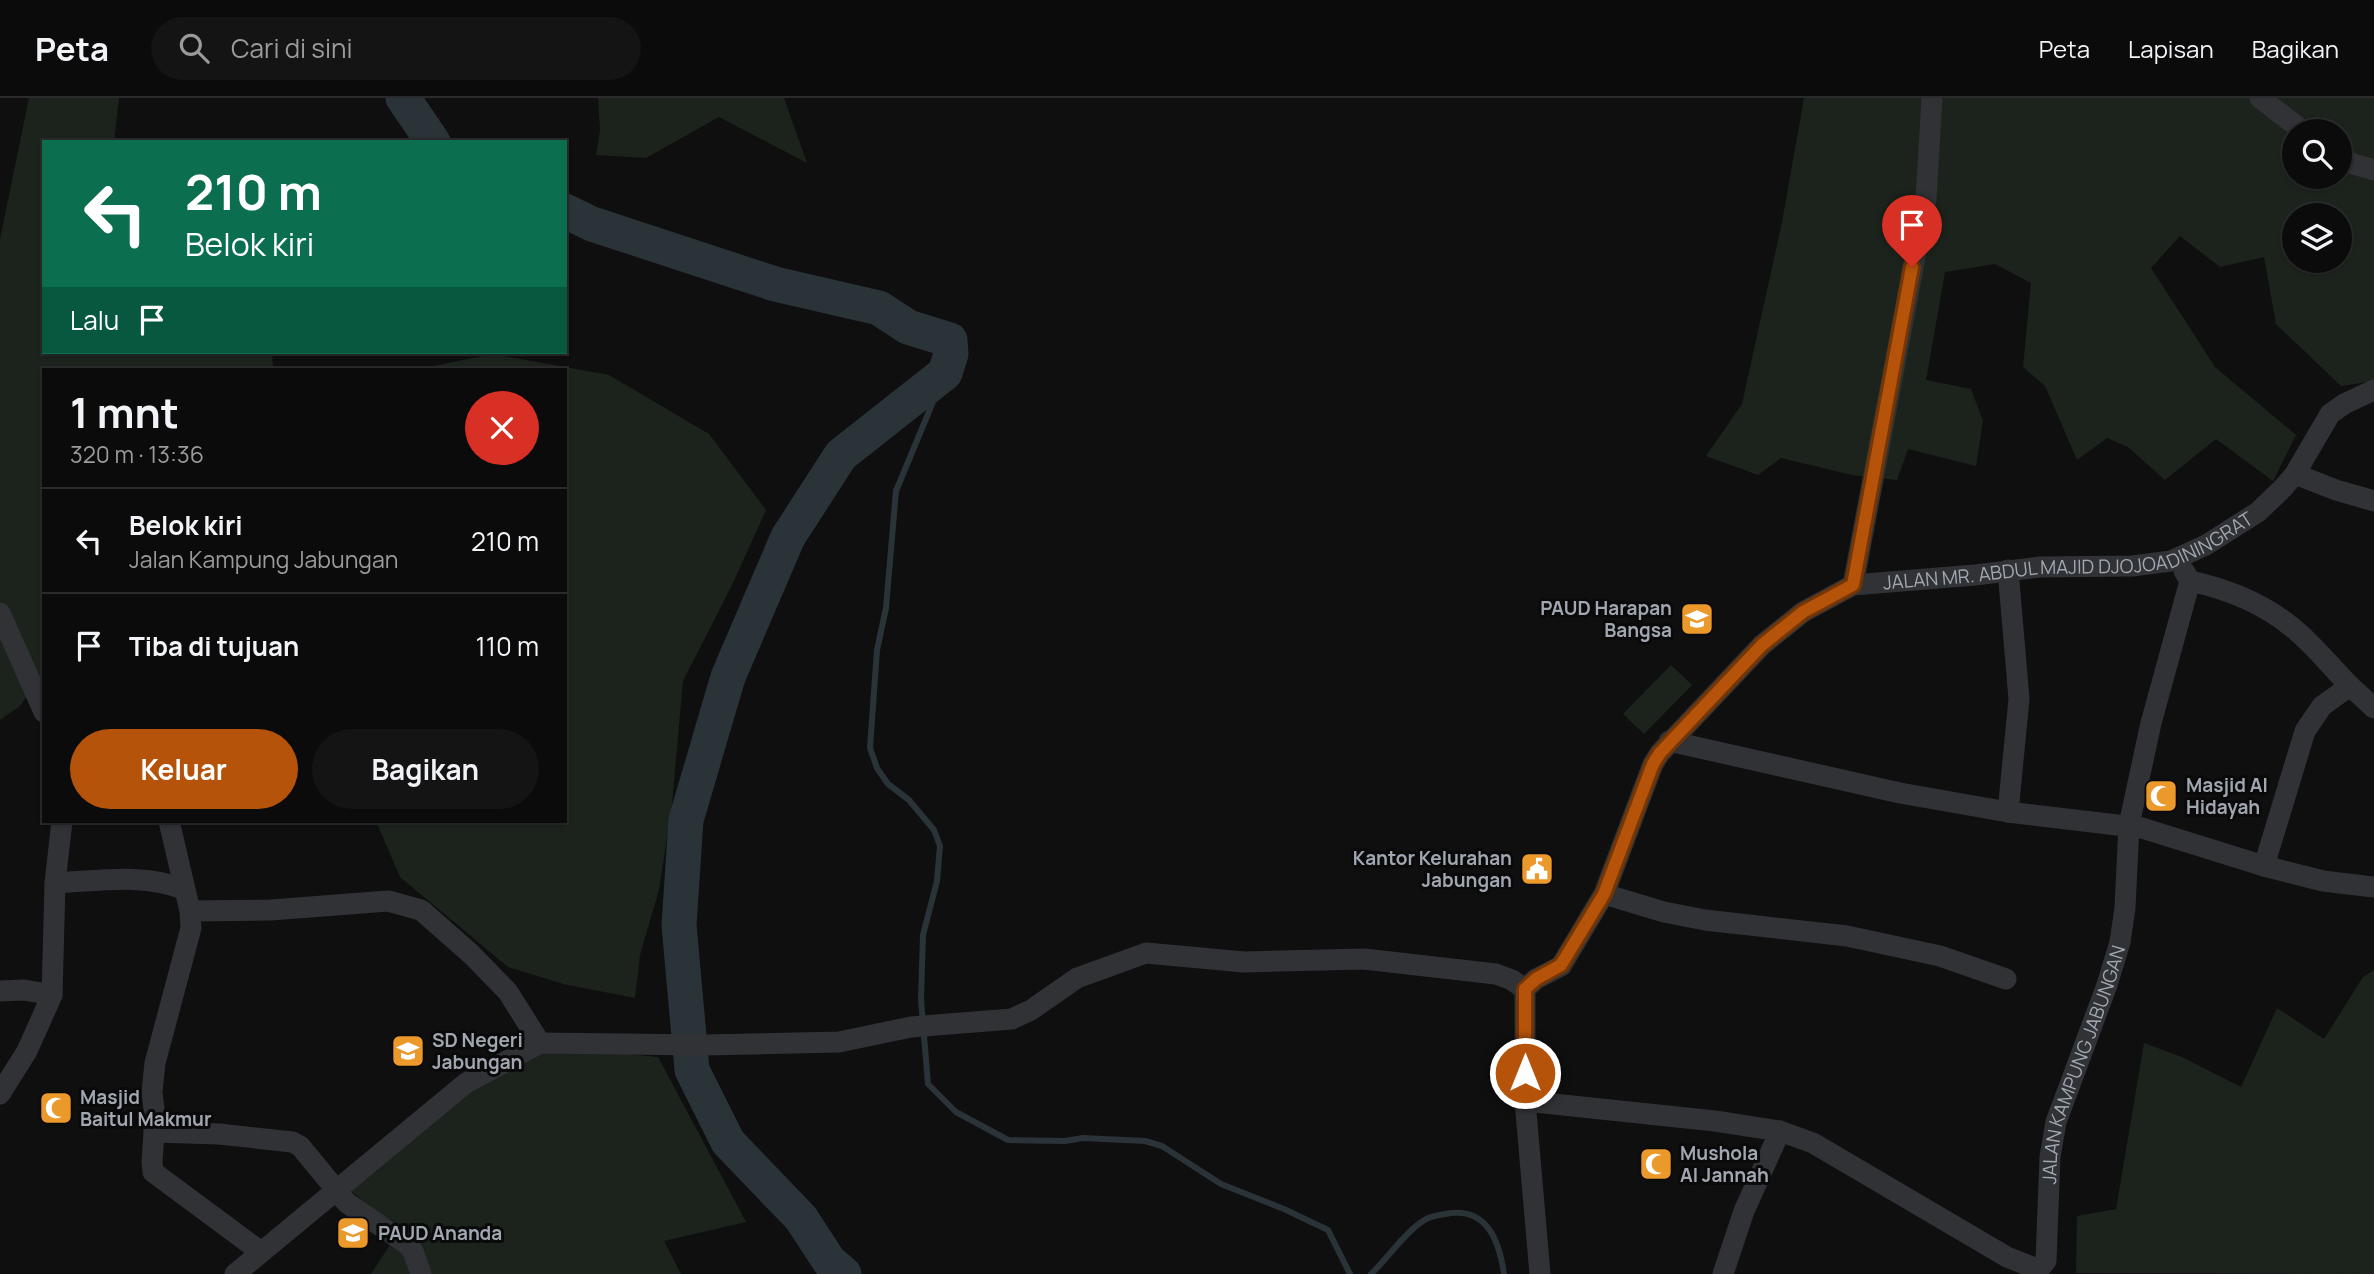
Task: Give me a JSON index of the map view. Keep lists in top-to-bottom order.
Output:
{
  "streets": {
    "street": ["JALAN MR. ABDUL MAJID DJOJOADININGRAT", "JALAN KAMPUNG JABUNGAN"]
  },
  "places": {
    "school or university": ["PAUD Harapan Bangsa", "SD Negeri Jabungan", "PAUD Ananda"],
    "mosque": ["Masjid Al Hidayah", "Masjid Baitul Makmur", "Mushola Al Jannah"],
    "public building": ["Kantor Kelurahan Jabungan"]
  },
  "page": {
    "header": "Peta",
    "search": "Cari di sini",
    "nav": ["Peta", "Lapisan", "Bagikan"],
    "turn": ["210 m", "Belok kiri"],
    "then": "Lalu",
    "heading": ["1 mnt", "320 m · 13:36"],
    "list": [
      {
        "name": "Belok kiri",
        "note": "Jalan Kampung Jabungan",
        "value": "210 m"
      },
      {
        "name": "Tiba di tujuan",
        "value": "110 m"
      }
    ],
    "buttons": ["Keluar", "Bagikan"]
  }
}
